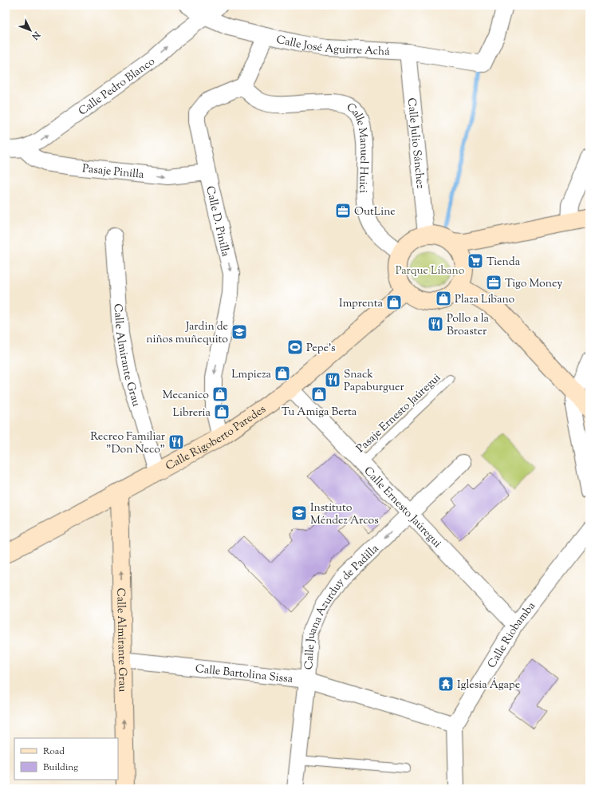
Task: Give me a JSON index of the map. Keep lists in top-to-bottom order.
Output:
{
  "streets": {
    "main road": ["Calle Almirante Grau", "Calle Rigoberto Paredes"],
    "street": [
      "Calle José Aguirre Achá",
      "Calle Pedro Blanco",
      "Calle Julio Sánchez",
      "Calle Manuel Huici",
      "Pasaje Pinilla",
      "Calle D. Pinilla",
      "Calle Ernesto Jaúregui",
      "Calle Juana Azurduy de Padilla",
      "Calle Riobamba",
      "Calle Bartolina Sissa"
    ],
    "lane": ["Pasaje Ernesto Jaúregui"]
  },
  "crossings": [
    ["Calle José Aguirre Achá", "Calle Pedro Blanco"],
    ["Calle José Aguirre Achá", "Calle Julio Sánchez"],
    ["Calle Pedro Blanco", "Pasaje Pinilla"],
    ["Calle Julio Sánchez", "Calle Manuel Huici"],
    ["Calle Julio Sánchez", "Calle Rigoberto Paredes"],
    ["Calle Manuel Huici", "Calle D. Pinilla"],
    ["Calle Manuel Huici", "Calle Rigoberto Paredes"],
    ["Pasaje Pinilla", "Calle D. Pinilla"],
    ["Calle D. Pinilla", "Calle Rigoberto Paredes"],
    ["Calle Almirante Grau", "Calle Rigoberto Paredes"],
    ["Calle Almirante Grau", "Calle Bartolina Sissa"],
    ["Pasaje Ernesto Jaúregui", "Calle Ernesto Jaúregui"],
    ["Calle Rigoberto Paredes", "Calle Ernesto Jaúregui"],
    ["Calle Ernesto Jaúregui", "Calle Juana Azurduy de Padilla"],
    ["Calle Ernesto Jaúregui", "Calle Riobamba"],
    ["Calle Juana Azurduy de Padilla", "Calle Bartolina Sissa"],
    ["Calle Riobamba", "Calle Bartolina Sissa"]
  ],
  "one_way": [
    "Calle Pedro Blanco",
    "Pasaje Pinilla",
    "Calle D. Pinilla",
    "Calle Almirante Grau",
    "Calle Juana Azurduy de Padilla"
  ],
  "parks": ["Parque Líbano"],
  "places": {
    "office": ["OutLine", "Tigo Money"],
    "supermarket": ["Tienda"],
    "shop": [
      "Plaza Líbano",
      "Imprenta",
      "Lmpieza",
      "Mecanico",
      "Tu Amiga Berta",
      "Libreria"
    ],
    "restaurant": ["Pollo a la Broaster", "Snack Papaburguer", "Recreo Familiar \"Don Neco\""],
    "school or university": ["Jardin de niños muñequito", "Instituto Méndez Arcos"],
    "sports": ["Pepe's"],
    "temple": ["Iglesia Ágape"]
  },
  "legend": ["Road", "Building"],
  "north": "bottom right"
}
